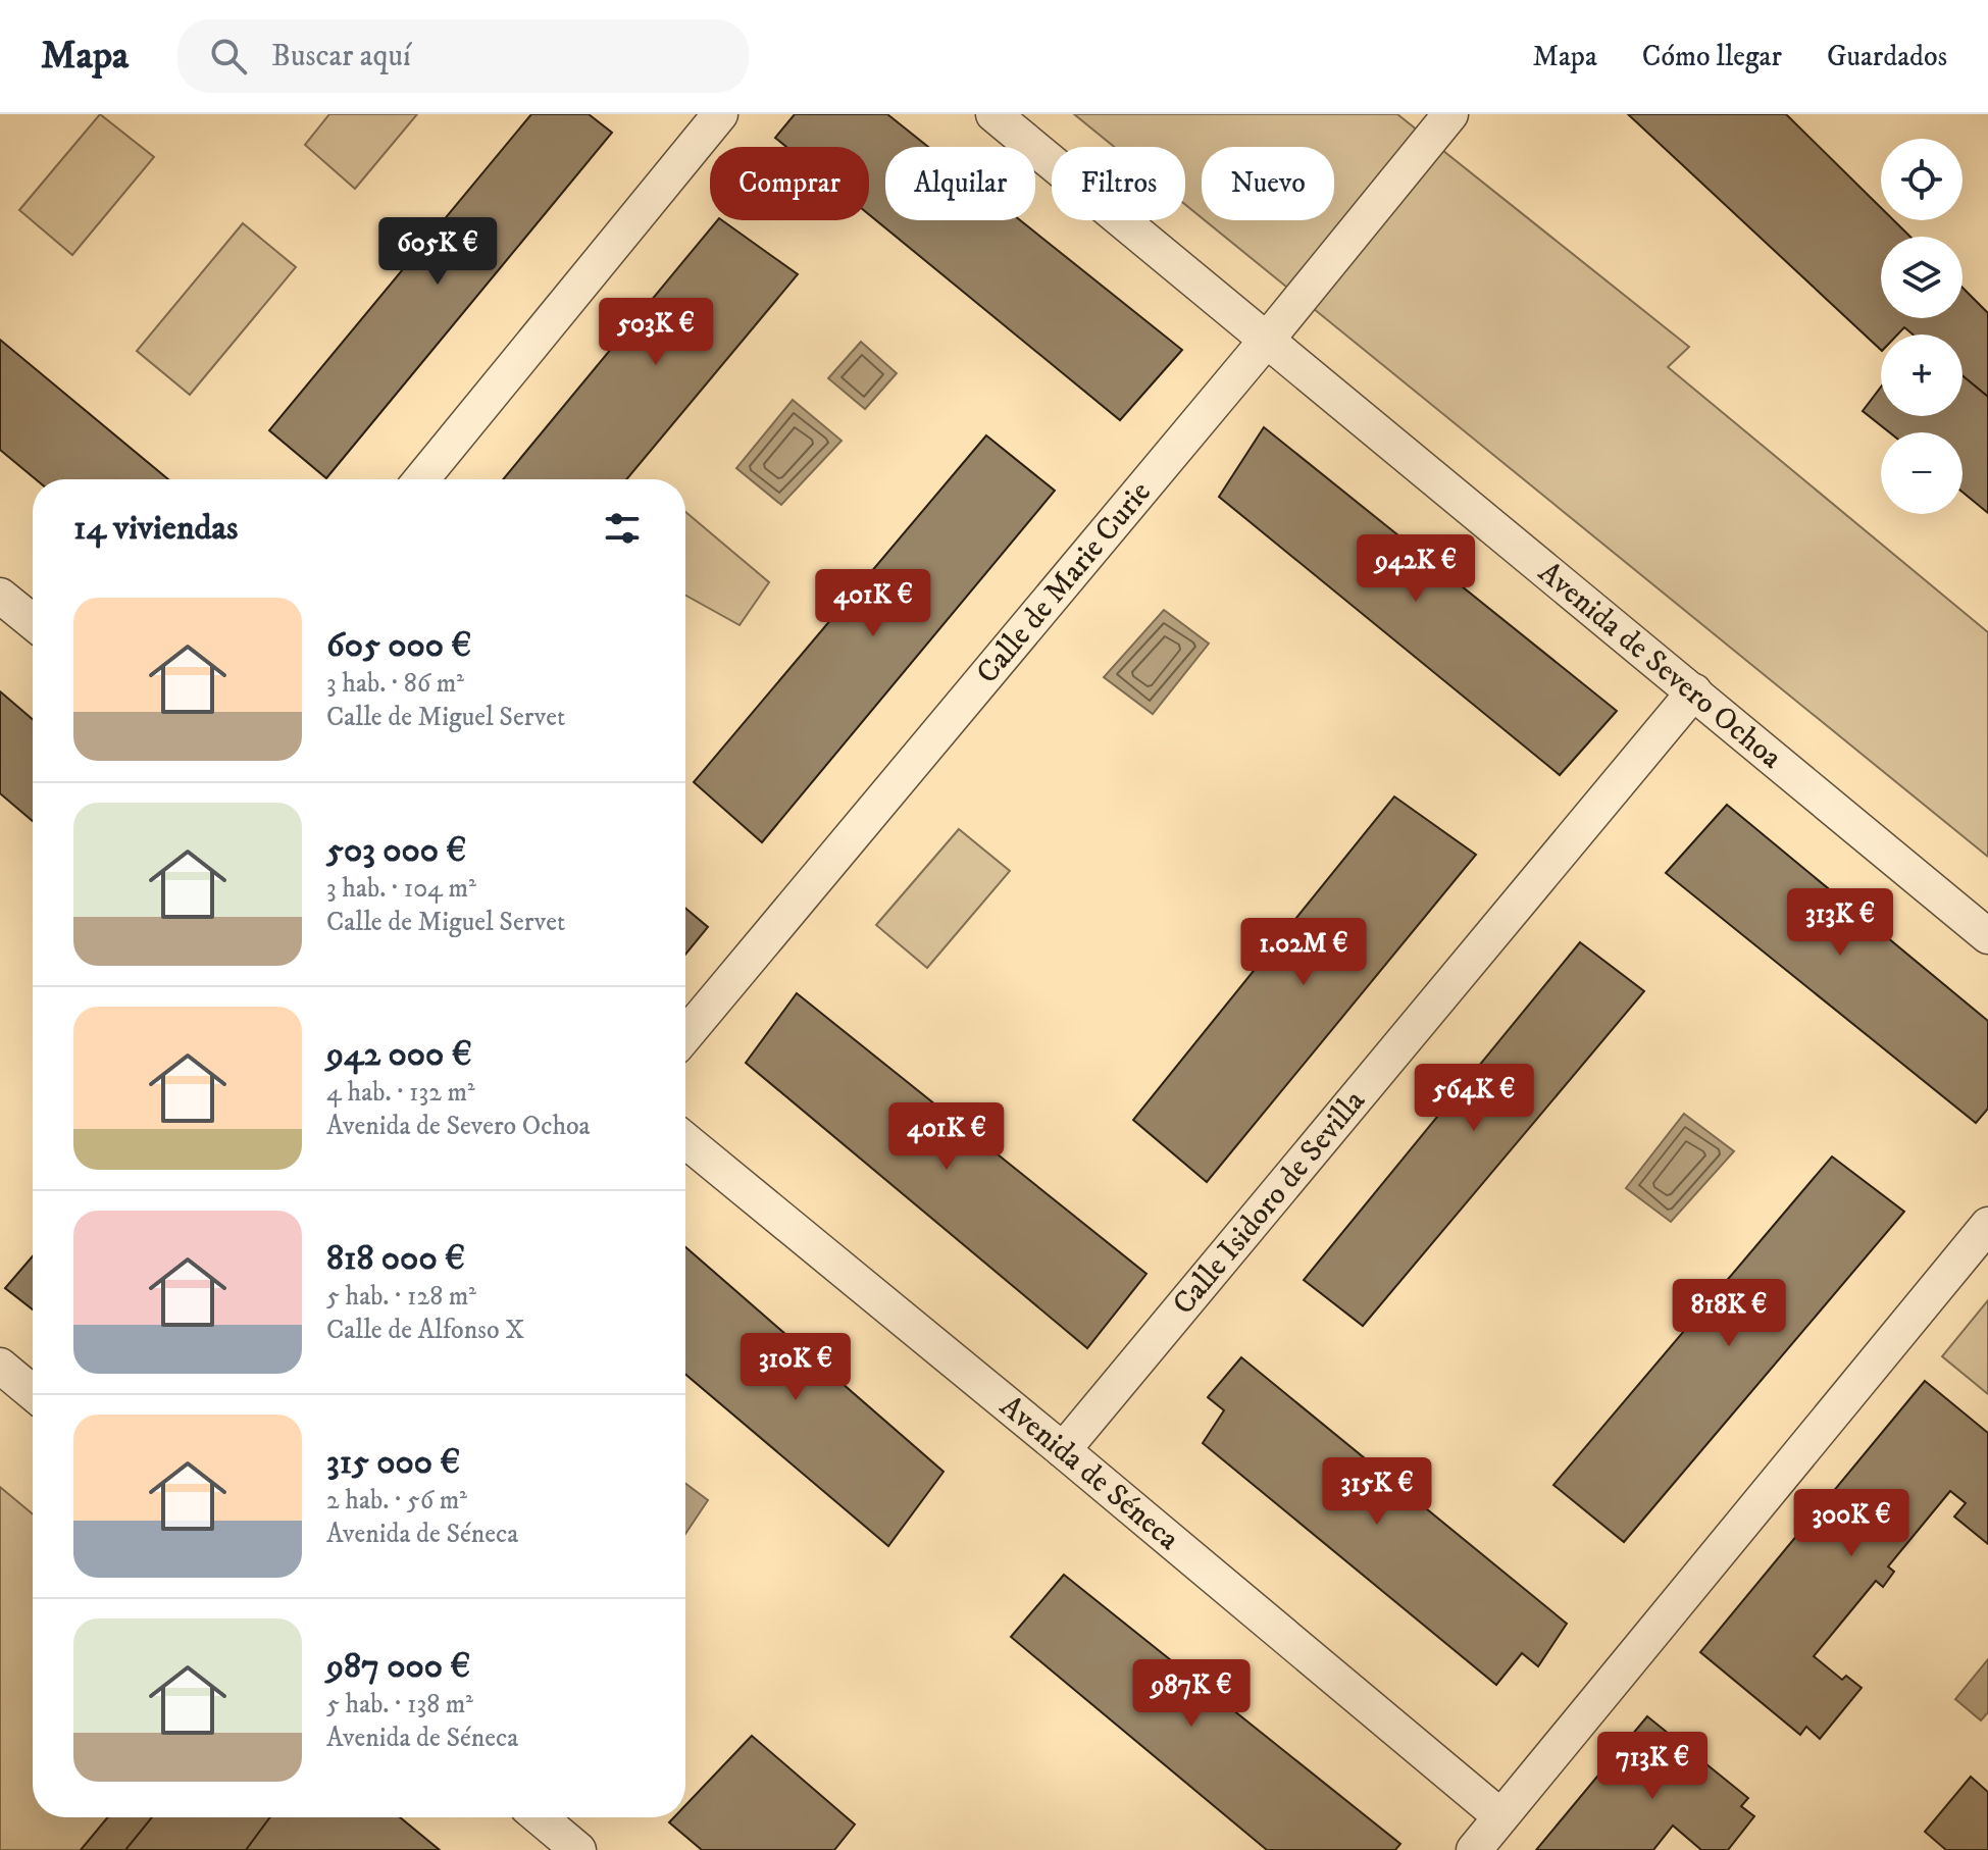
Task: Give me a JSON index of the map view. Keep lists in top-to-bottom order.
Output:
{
  "streets": {
    "street": [
      "Calle de Marie Curie",
      "Avenida de Severo Ochoa",
      "Calle Isidoro de Sevilla",
      "Avenida de Séneca"
    ]
  },
  "crossings": [
    ["Calle de Marie Curie", "Avenida de Severo Ochoa"],
    ["Avenida de Severo Ochoa", "Calle Isidoro de Sevilla"],
    ["Calle Isidoro de Sevilla", "Avenida de Séneca"]
  ],
  "page": {
    "header": "Mapa",
    "search": "Buscar aquí",
    "nav": ["Mapa", "Cómo llegar", "Guardados"],
    "map_buttons": ["+", "−"],
    "chip": [
      "Comprar",
      "Alquilar",
      "Filtros",
      "Nuevo"
    ],
    "price": [
      "605K €",
      "503K €",
      "942K €",
      "401K €",
      "313K €",
      "1.02M €",
      "564K €",
      "401K €",
      "818K €",
      "310K €",
      "315K €",
      "300K €",
      "987K €",
      "713K €"
    ],
    "heading": "14 viviendas",
    "list": [
      {
        "name": "605 000 €",
        "note": "3 hab. · 86 m² · Calle de Miguel Servet"
      },
      {
        "name": "503 000 €",
        "note": "3 hab. · 104 m² · Calle de Miguel Servet"
      },
      {
        "name": "942 000 €",
        "note": "4 hab. · 132 m² · Avenida de Severo Ochoa"
      },
      {
        "name": "818 000 €",
        "note": "5 hab. · 128 m² · Calle de Alfonso X"
      },
      {
        "name": "315 000 €",
        "note": "2 hab. · 56 m² · Avenida de Séneca"
      },
      {
        "name": "987 000 €",
        "note": "5 hab. · 138 m² · Avenida de Séneca"
      }
    ]
  }
}
